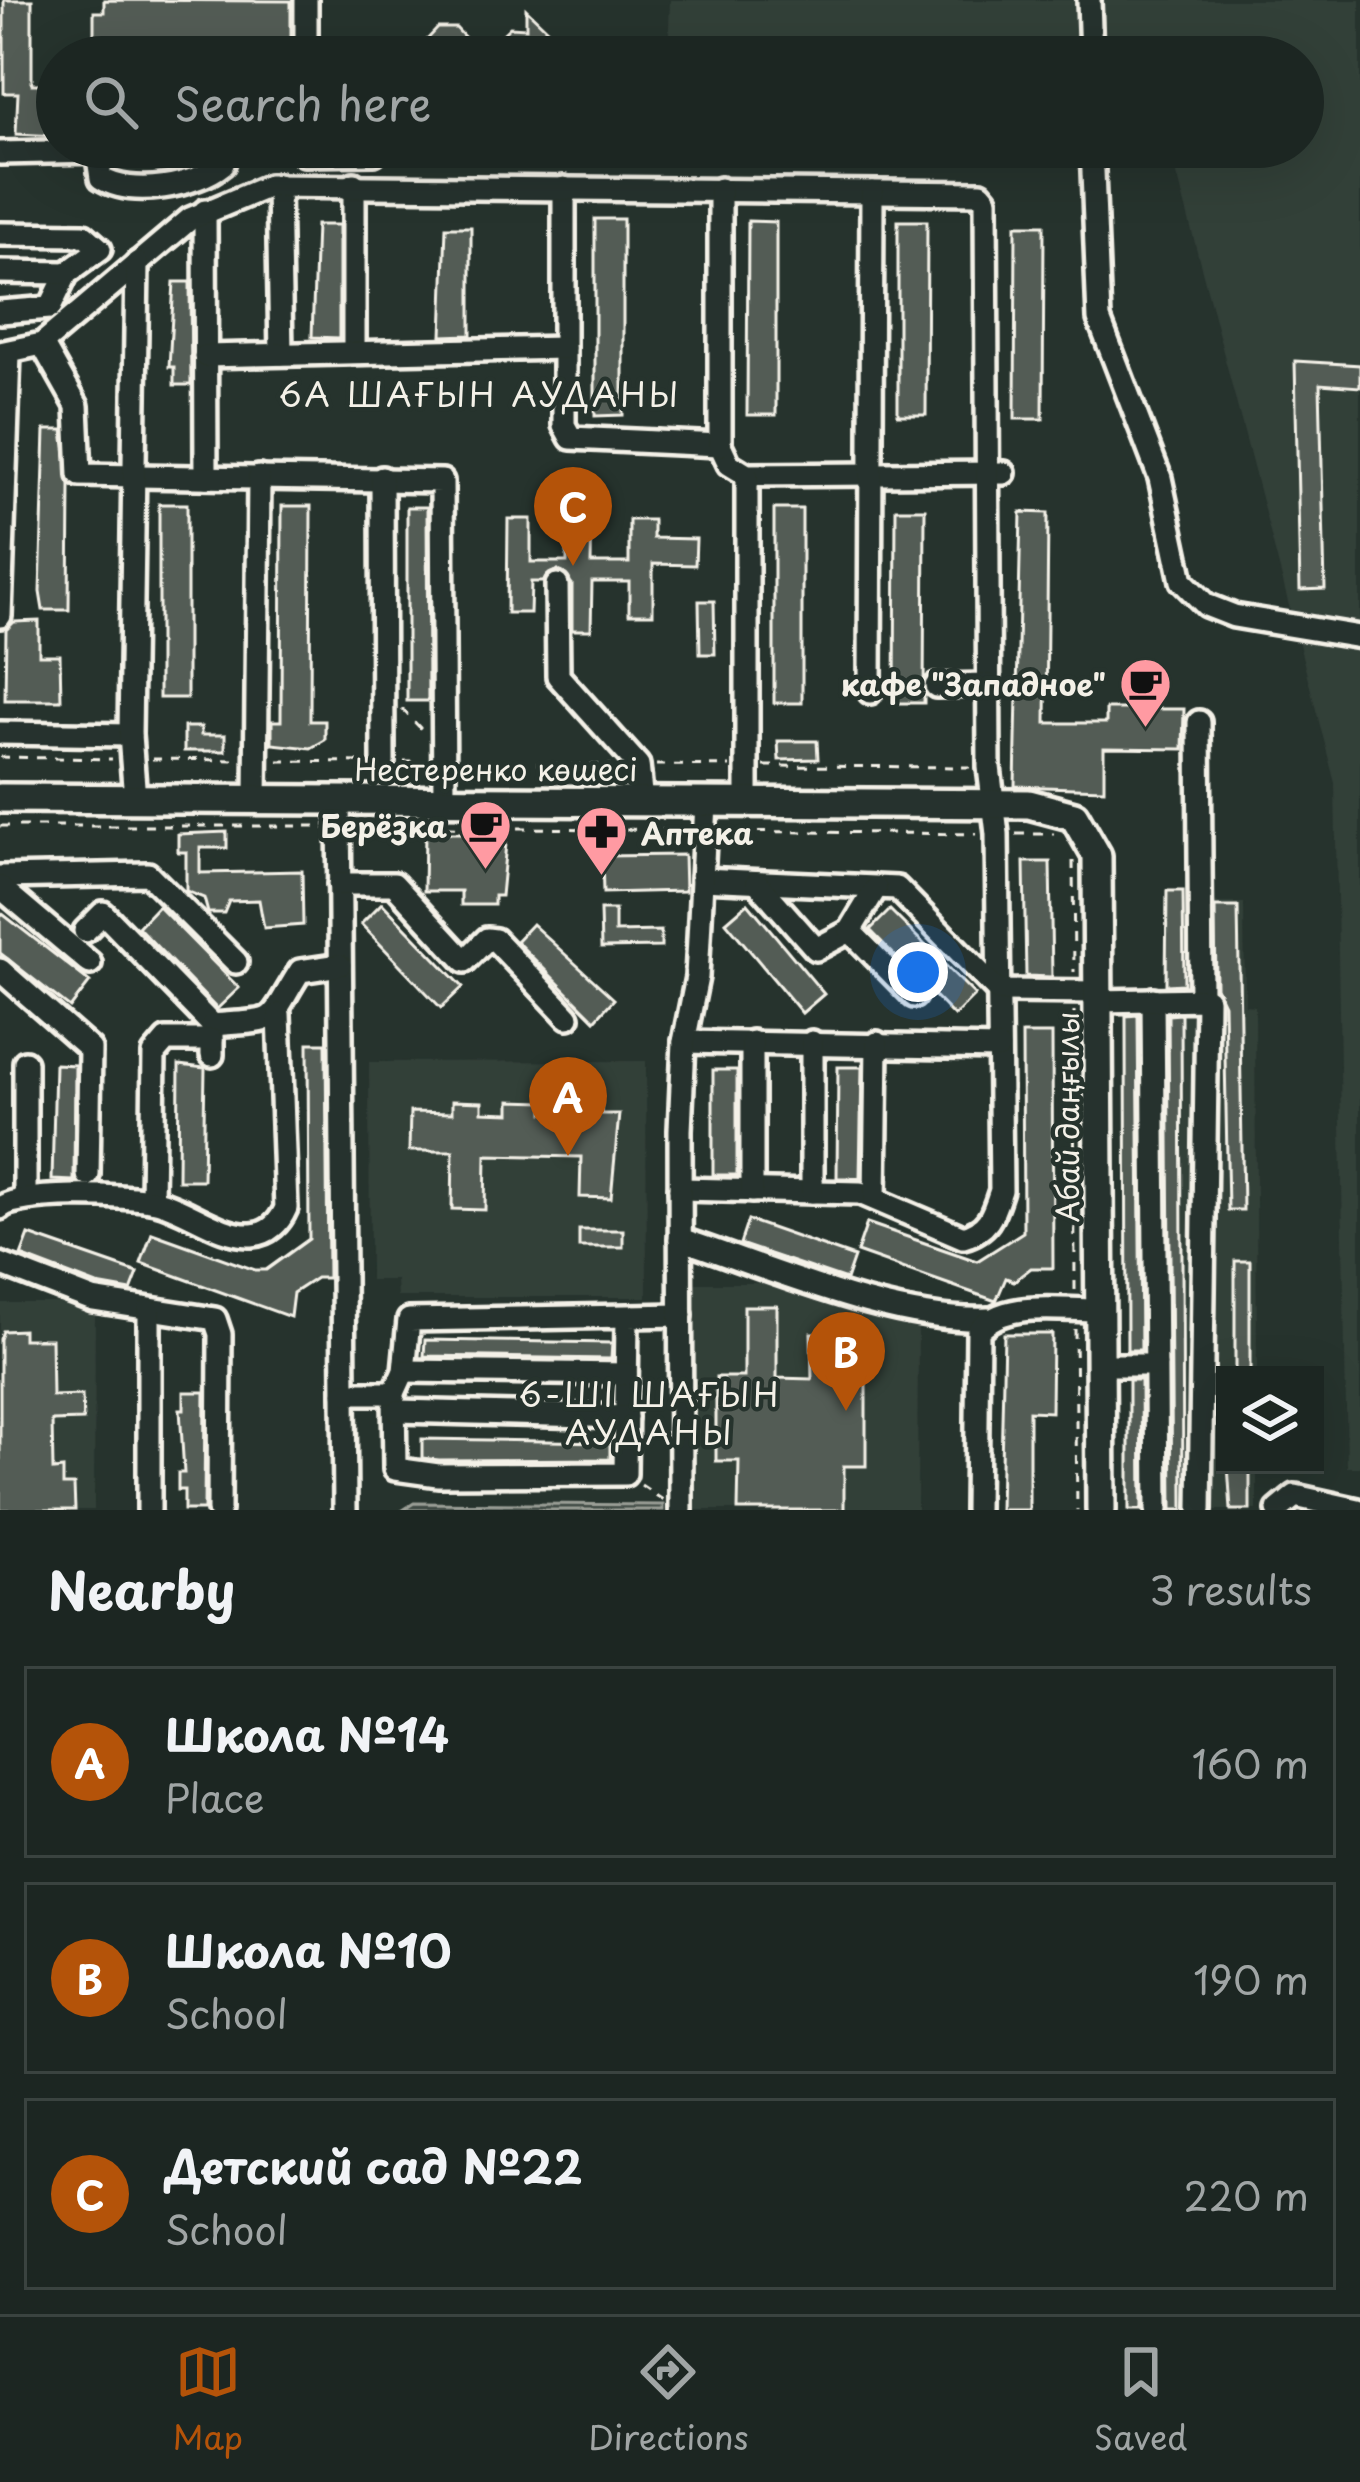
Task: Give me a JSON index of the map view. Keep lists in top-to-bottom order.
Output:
{
  "streets": {
    "main road": ["Нестеренко көшесі", "Абай даңғылы"]
  },
  "crossings": [
    ["Нестеренко көшесі", "Абай даңғылы"]
  ],
  "districts": ["6А ШАҒЫН АУДАНЫ", "6-ШІ ШАҒЫН АУДАНЫ"],
  "places": {
    "cafe": ["кафе \"Западное\"", "Берёзка"],
    "pharmacy": ["Аптека"]
  },
  "page": {
    "search": "Search here",
    "pins": ["C", "A", "B"],
    "heading": ["Nearby", "3 results"],
    "list": [
      {
        "mark": "A",
        "name": "Школа №14",
        "note": "Place",
        "value": "160 m"
      },
      {
        "mark": "B",
        "name": "Школа №10",
        "note": "School",
        "value": "190 m"
      },
      {
        "mark": "C",
        "name": "Детский сад №22",
        "note": "School",
        "value": "220 m"
      }
    ],
    "nav": ["Map", "Directions", "Saved"]
  }
}
